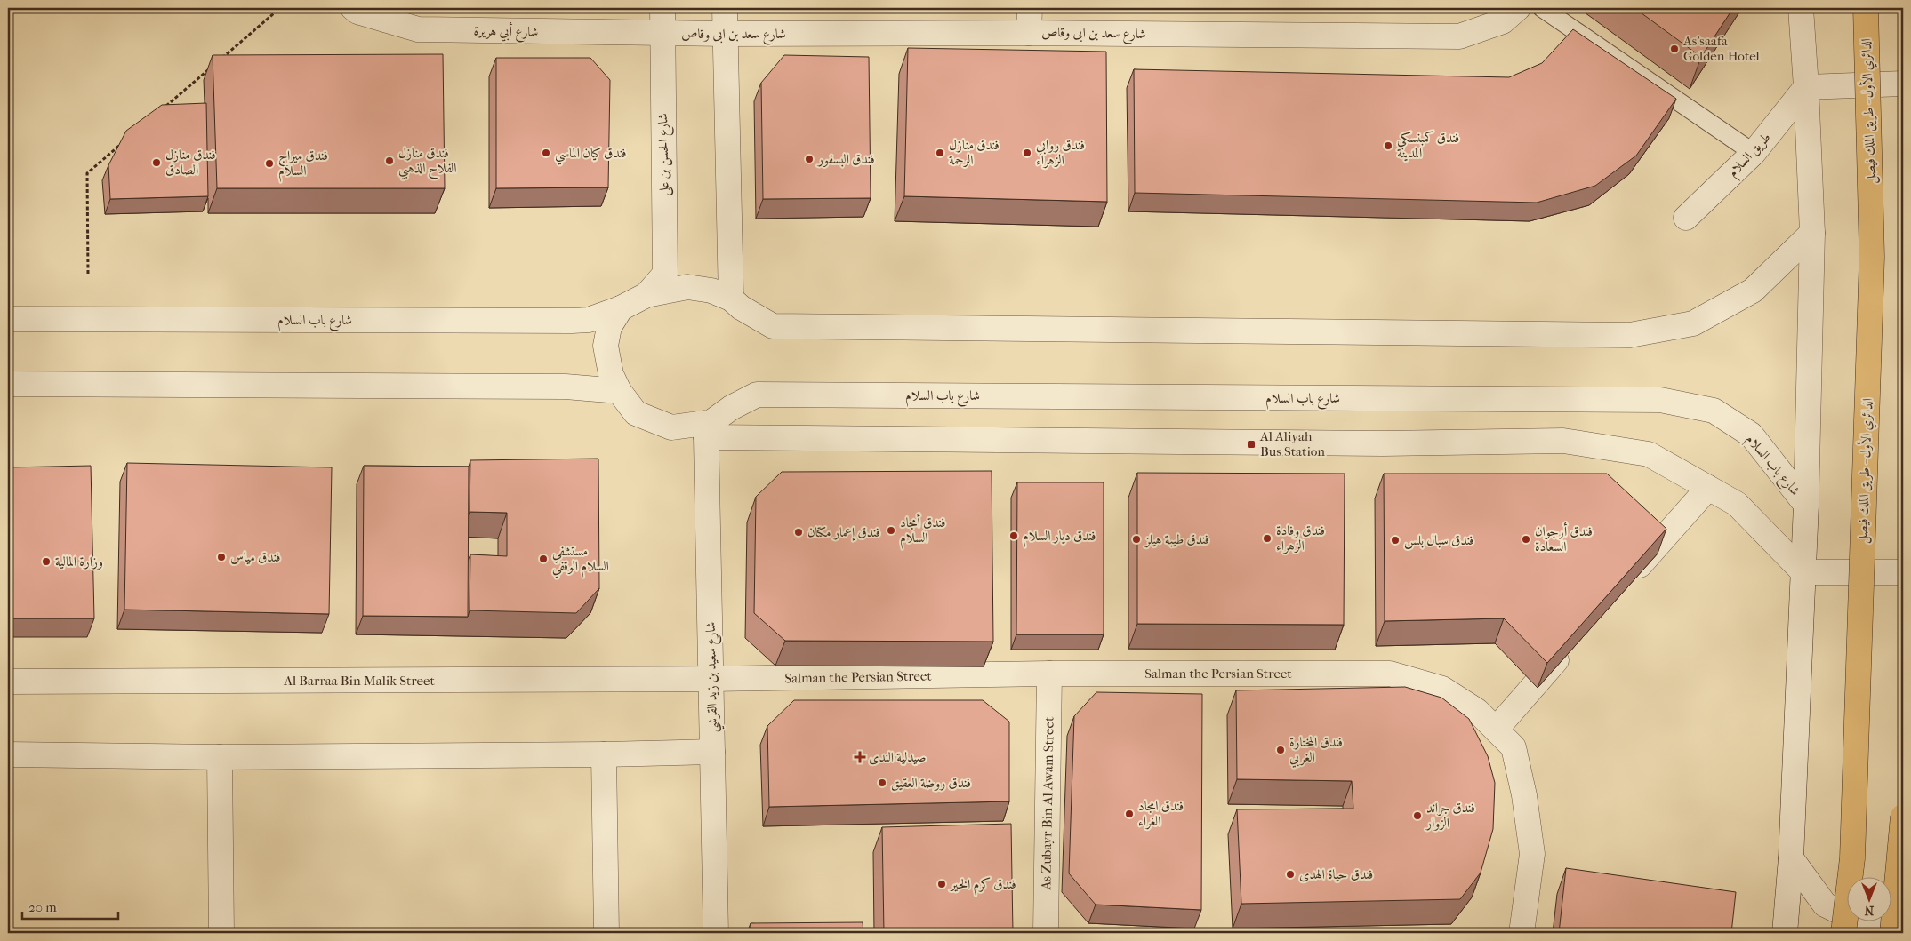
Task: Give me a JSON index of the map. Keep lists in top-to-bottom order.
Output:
{
  "streets": {
    "highway": ["الدائري الأول - طريق الملك فيصل"],
    "street": [
      "شارع أبي هريرة",
      "شارع سعد بن ابى وقاص",
      "شارع الحسن بن على",
      "طريق السلام",
      "شارع باب السلام",
      "Salman the Persian Street",
      "شارع سعيد بن زيد القرشي",
      "Al Barraa Bin Malik Street",
      "As Zubayr Bin Al Awam Street"
    ]
  },
  "crossings": [
    ["شارع أبي هريرة", "شارع سعد بن ابى وقاص"],
    ["شارع أبي هريرة", "شارع الحسن بن على"],
    ["شارع سعد بن ابى وقاص", "شارع الحسن بن على"],
    ["شارع الحسن بن على", "شارع باب السلام"],
    ["شارع باب السلام", "شارع سعيد بن زيد القرشي"],
    ["Salman the Persian Street", "شارع سعيد بن زيد القرشي"],
    ["Salman the Persian Street", "Al Barraa Bin Malik Street"],
    ["Salman the Persian Street", "As Zubayr Bin Al Awam Street"],
    ["شارع سعيد بن زيد القرشي", "Al Barraa Bin Malik Street"]
  ],
  "places": {
    "other": [
      "As'saafa Golden Hotel",
      "فندق كمبنسكي المدينة",
      "فندق كيان الماسي",
      "فندق منازل الرحمة",
      "فندق روابي الزهراء",
      "فندق البسفور",
      "فندق منازل الفلاح الذهبي",
      "فندق منازل الصادق",
      "فندق ميراج السلام",
      "فندق أمجاد السلام",
      "فندق إعمار مكتان",
      "فندق ديار السلام",
      "فندق وفادة الزهراء",
      "فندق طيبة هيلز",
      "فندق أرجوان السعادة",
      "فندق سبال بلس",
      "فندق مياس",
      "مستشفي السلام الوقفي",
      "وزارة المالية",
      "فندق المختارة الغربي",
      "فندق روضة العقيق",
      "فندق امجاد الغراء",
      "فندق جراند الزوار",
      "فندق حياة الهدى",
      "فندق كرم الخير"
    ],
    "transit": ["Al Aliyah Bus Station"],
    "health": ["صيدلية الندى"]
  },
  "scale_bar": "20 m",
  "north": "bottom"
}
